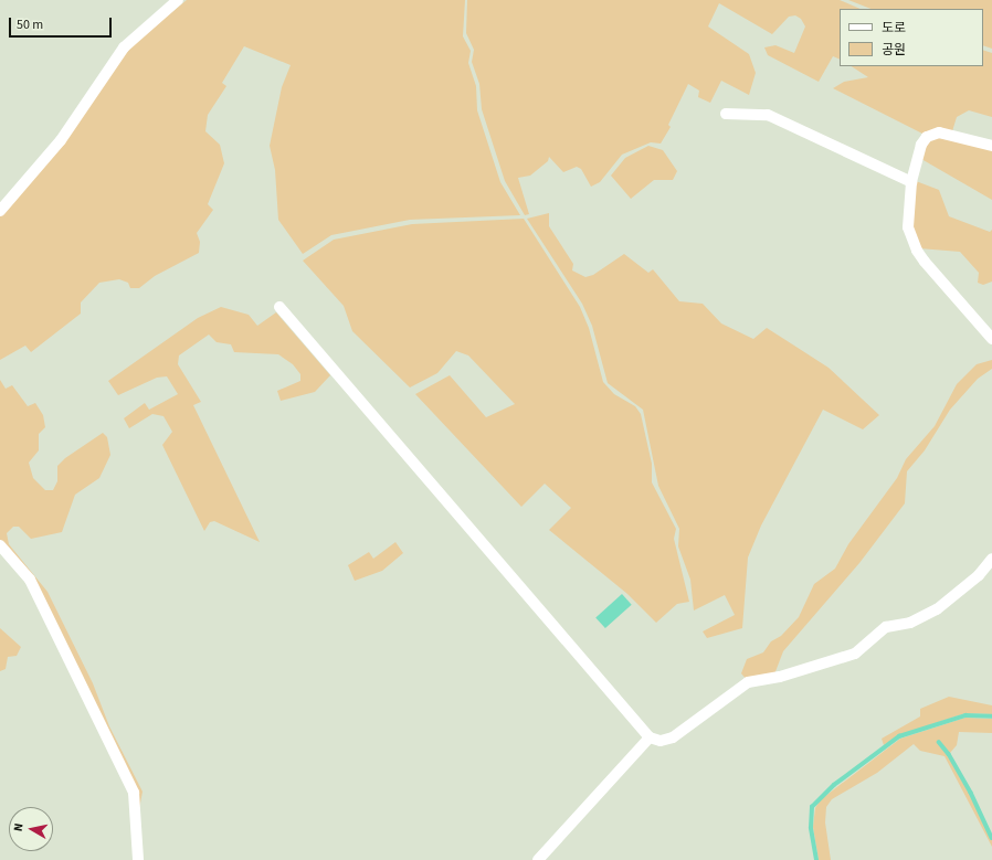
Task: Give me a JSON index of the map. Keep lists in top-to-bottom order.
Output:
{
  "legend": ["도로", "공원"],
  "scale_bar": "50 m",
  "north": "left"
}
